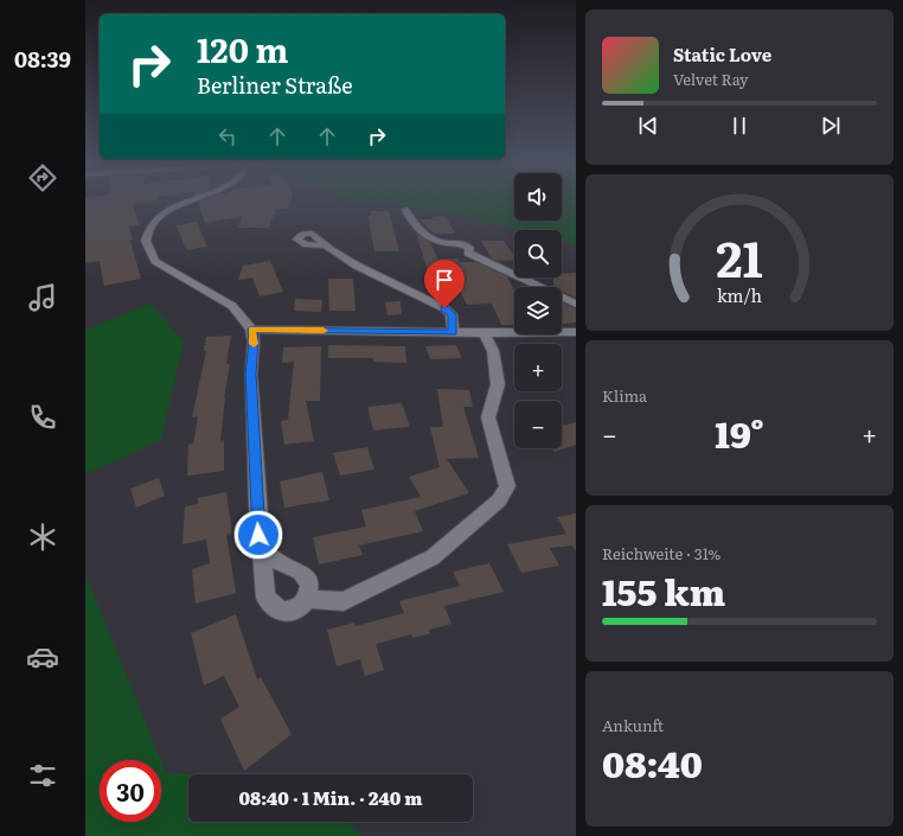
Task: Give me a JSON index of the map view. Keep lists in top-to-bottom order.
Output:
{
  "page": {
    "tabs": "08:39",
    "turn": ["120 m", "Berliner Straße"],
    "song": ["Static Love", "Velvet Ray"],
    "map_buttons": ["+", "−"],
    "tile": [
      "Klima",
      ["Reichweite · 31%", "155 km"],
      ["Ankunft", "08:40"]
    ],
    "heat": ["−", "19°", "+"],
    "limit": "30",
    "trip": "08:40 · 1 Min. · 240 m",
    "gauge": ["21", "km/h"]
  }
}
